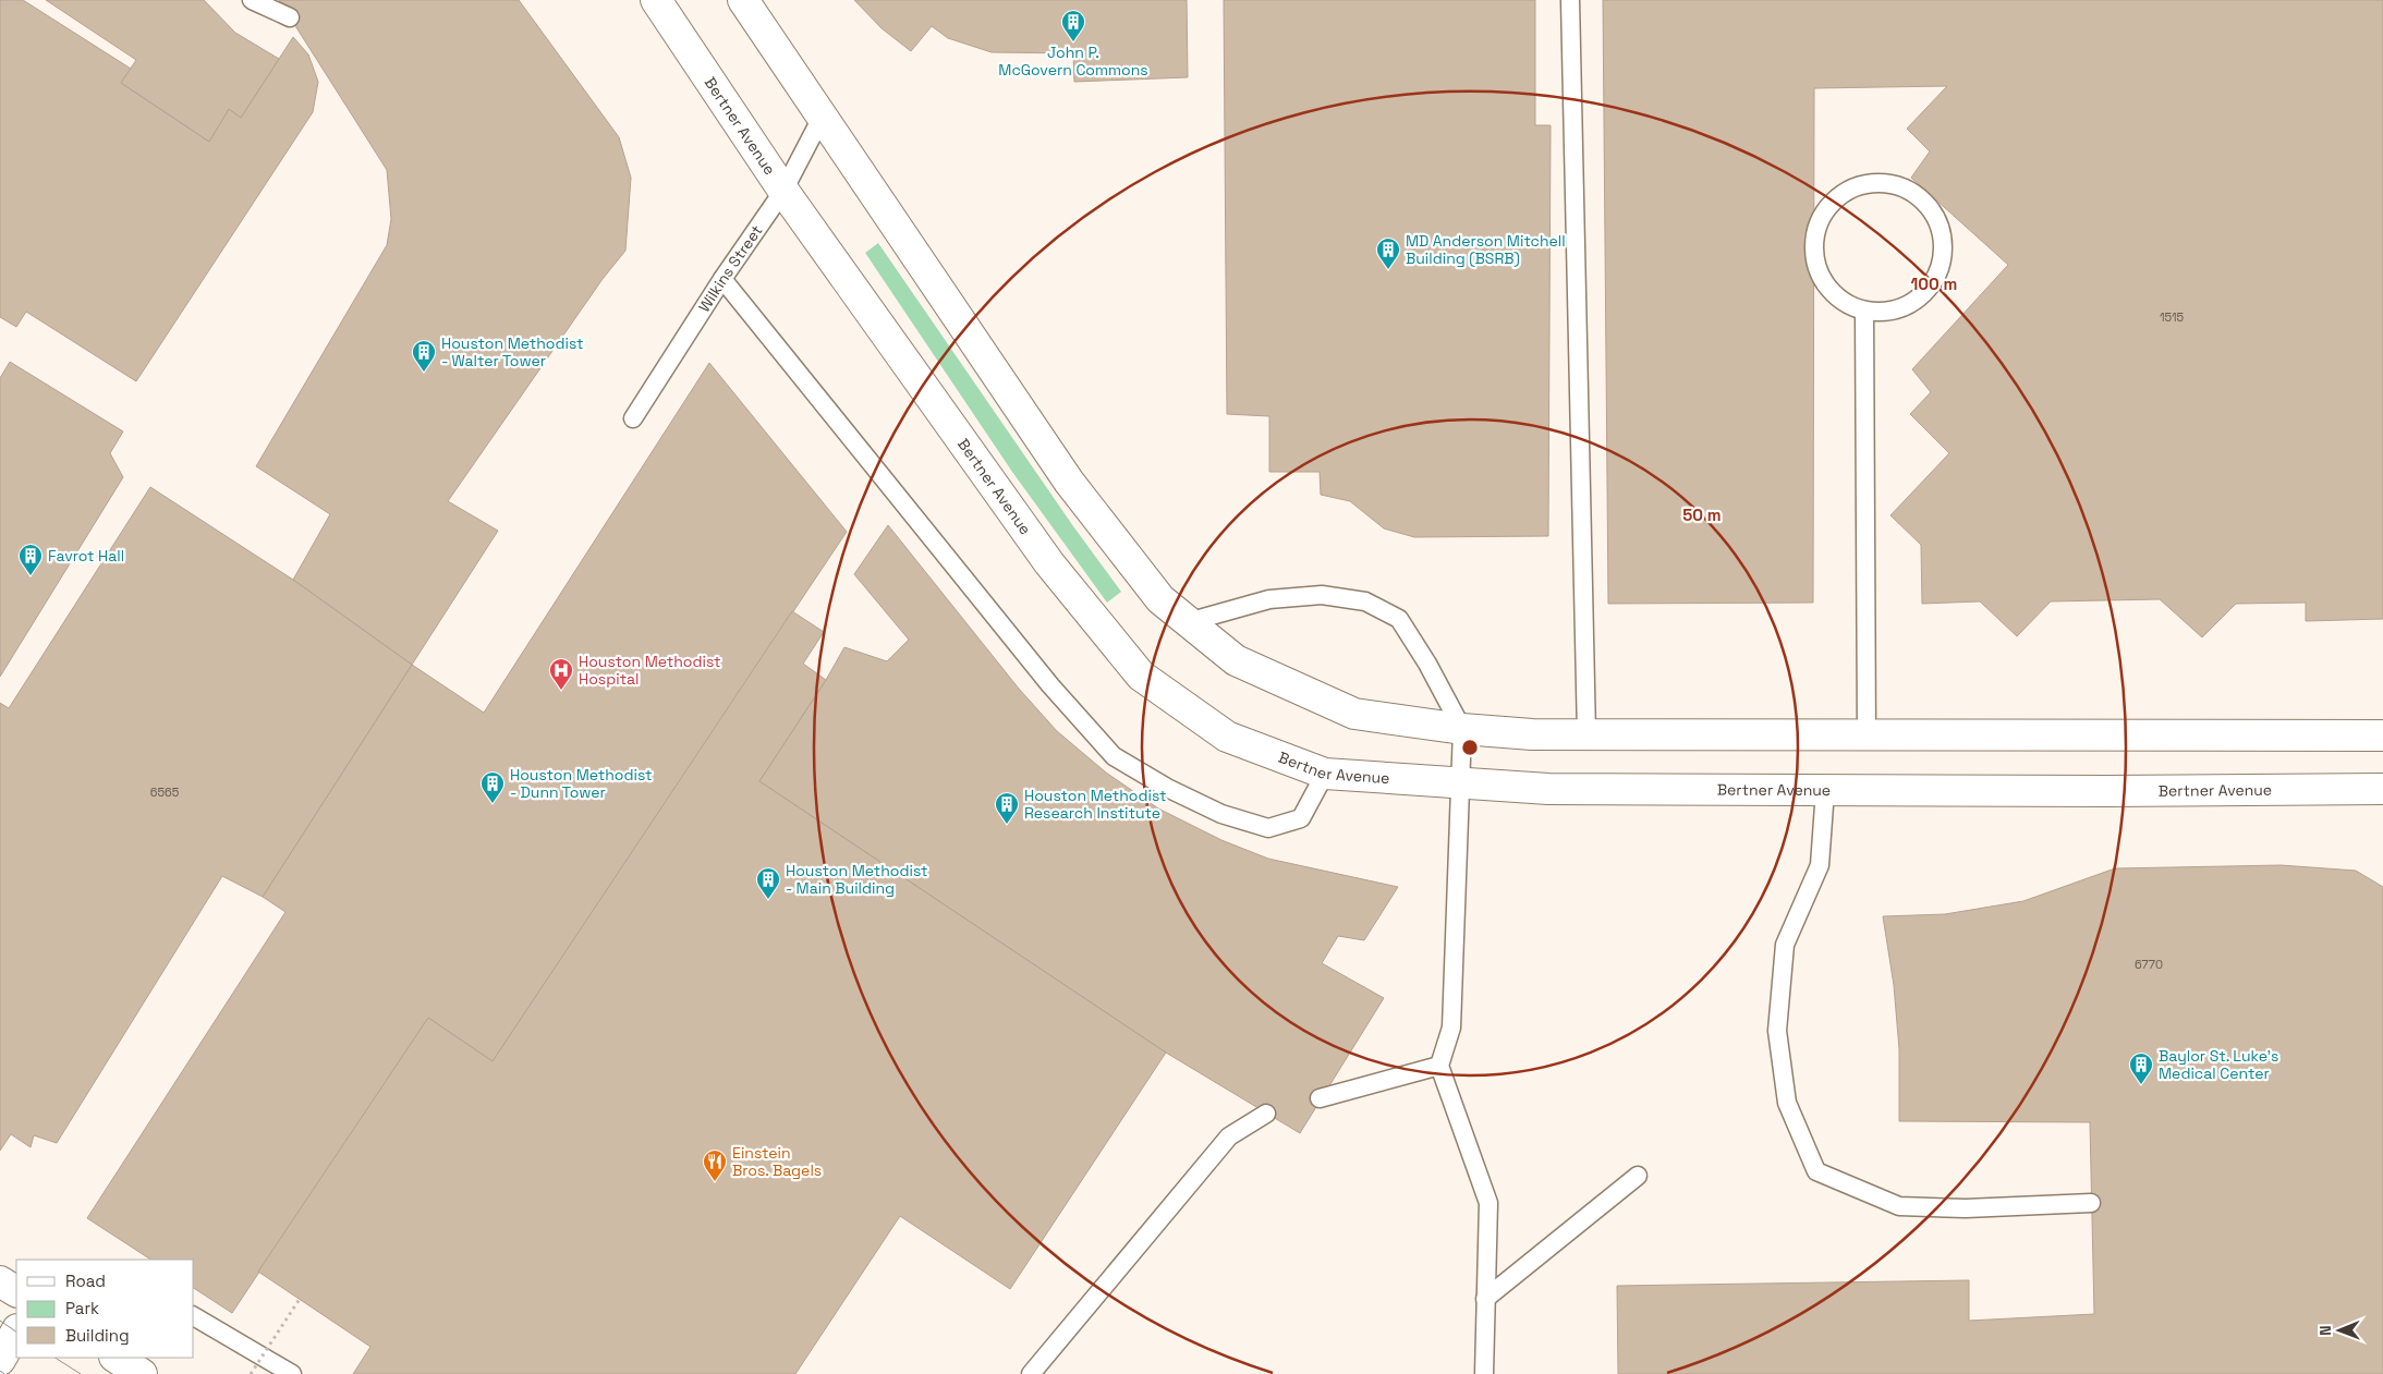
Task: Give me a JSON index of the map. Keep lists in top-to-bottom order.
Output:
{
  "streets": {
    "street": ["Bertner Avenue"],
    "lane": ["Wilkins Street"]
  },
  "crossings": [
    ["Bertner Avenue", "Wilkins Street"]
  ],
  "places": {
    "building": [
      "John P. McGovern Commons",
      "MD Anderson Mitchell Building (BSRB)",
      "Houston Methodist - Walter Tower",
      "Favrot Hall",
      "Houston Methodist - Dunn Tower",
      "Houston Methodist Research Institute",
      "Houston Methodist - Main Building",
      "Baylor St. Luke's Medical Center"
    ],
    "hospital": ["Houston Methodist Hospital"],
    "restaurant": ["Einstein Bros. Bagels"]
  },
  "house_numbers": ["1515", "6565", "6770"],
  "legend": ["Road", "Park", "Building"],
  "north": "left",
  "rings": ["100 m", "50 m"]
}
